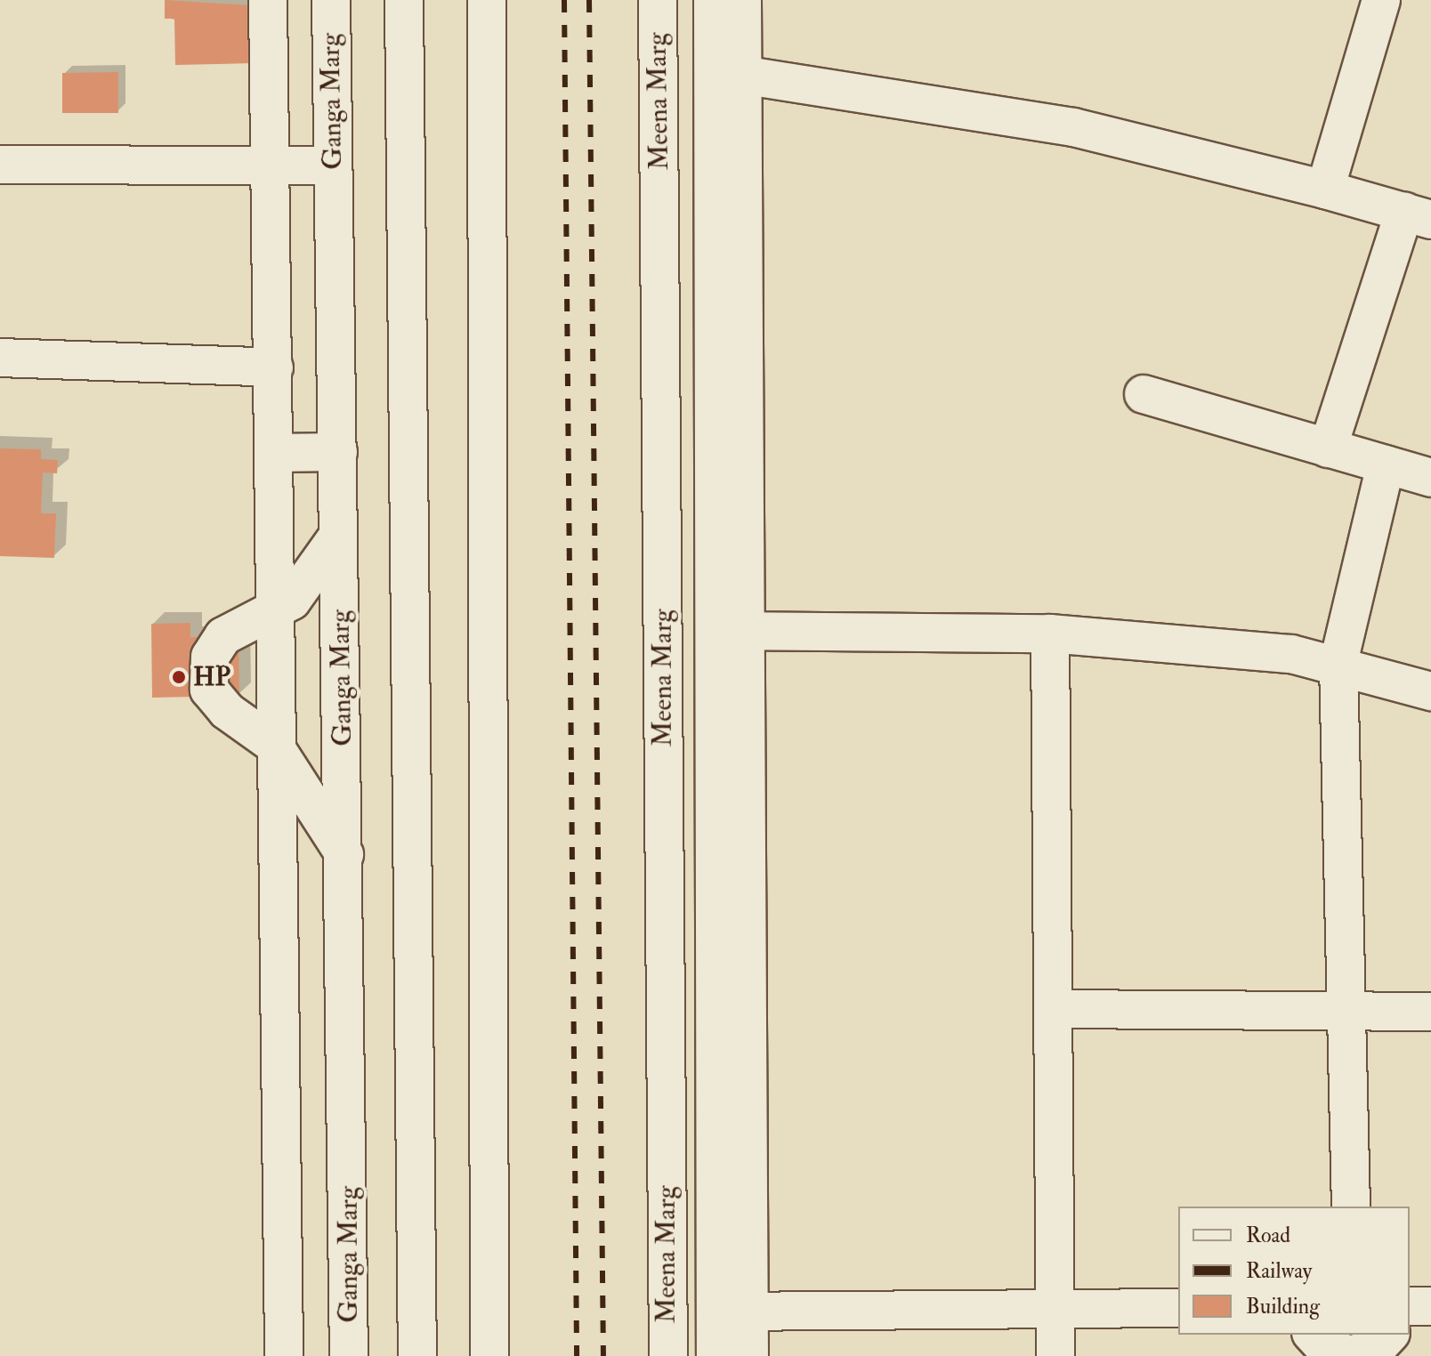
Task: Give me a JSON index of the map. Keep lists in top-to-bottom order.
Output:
{
  "streets": {
    "street": ["Ganga Marg", "Meena Marg"]
  },
  "places": ["HP"],
  "legend": ["Road", "Railway", "Building"]
}
